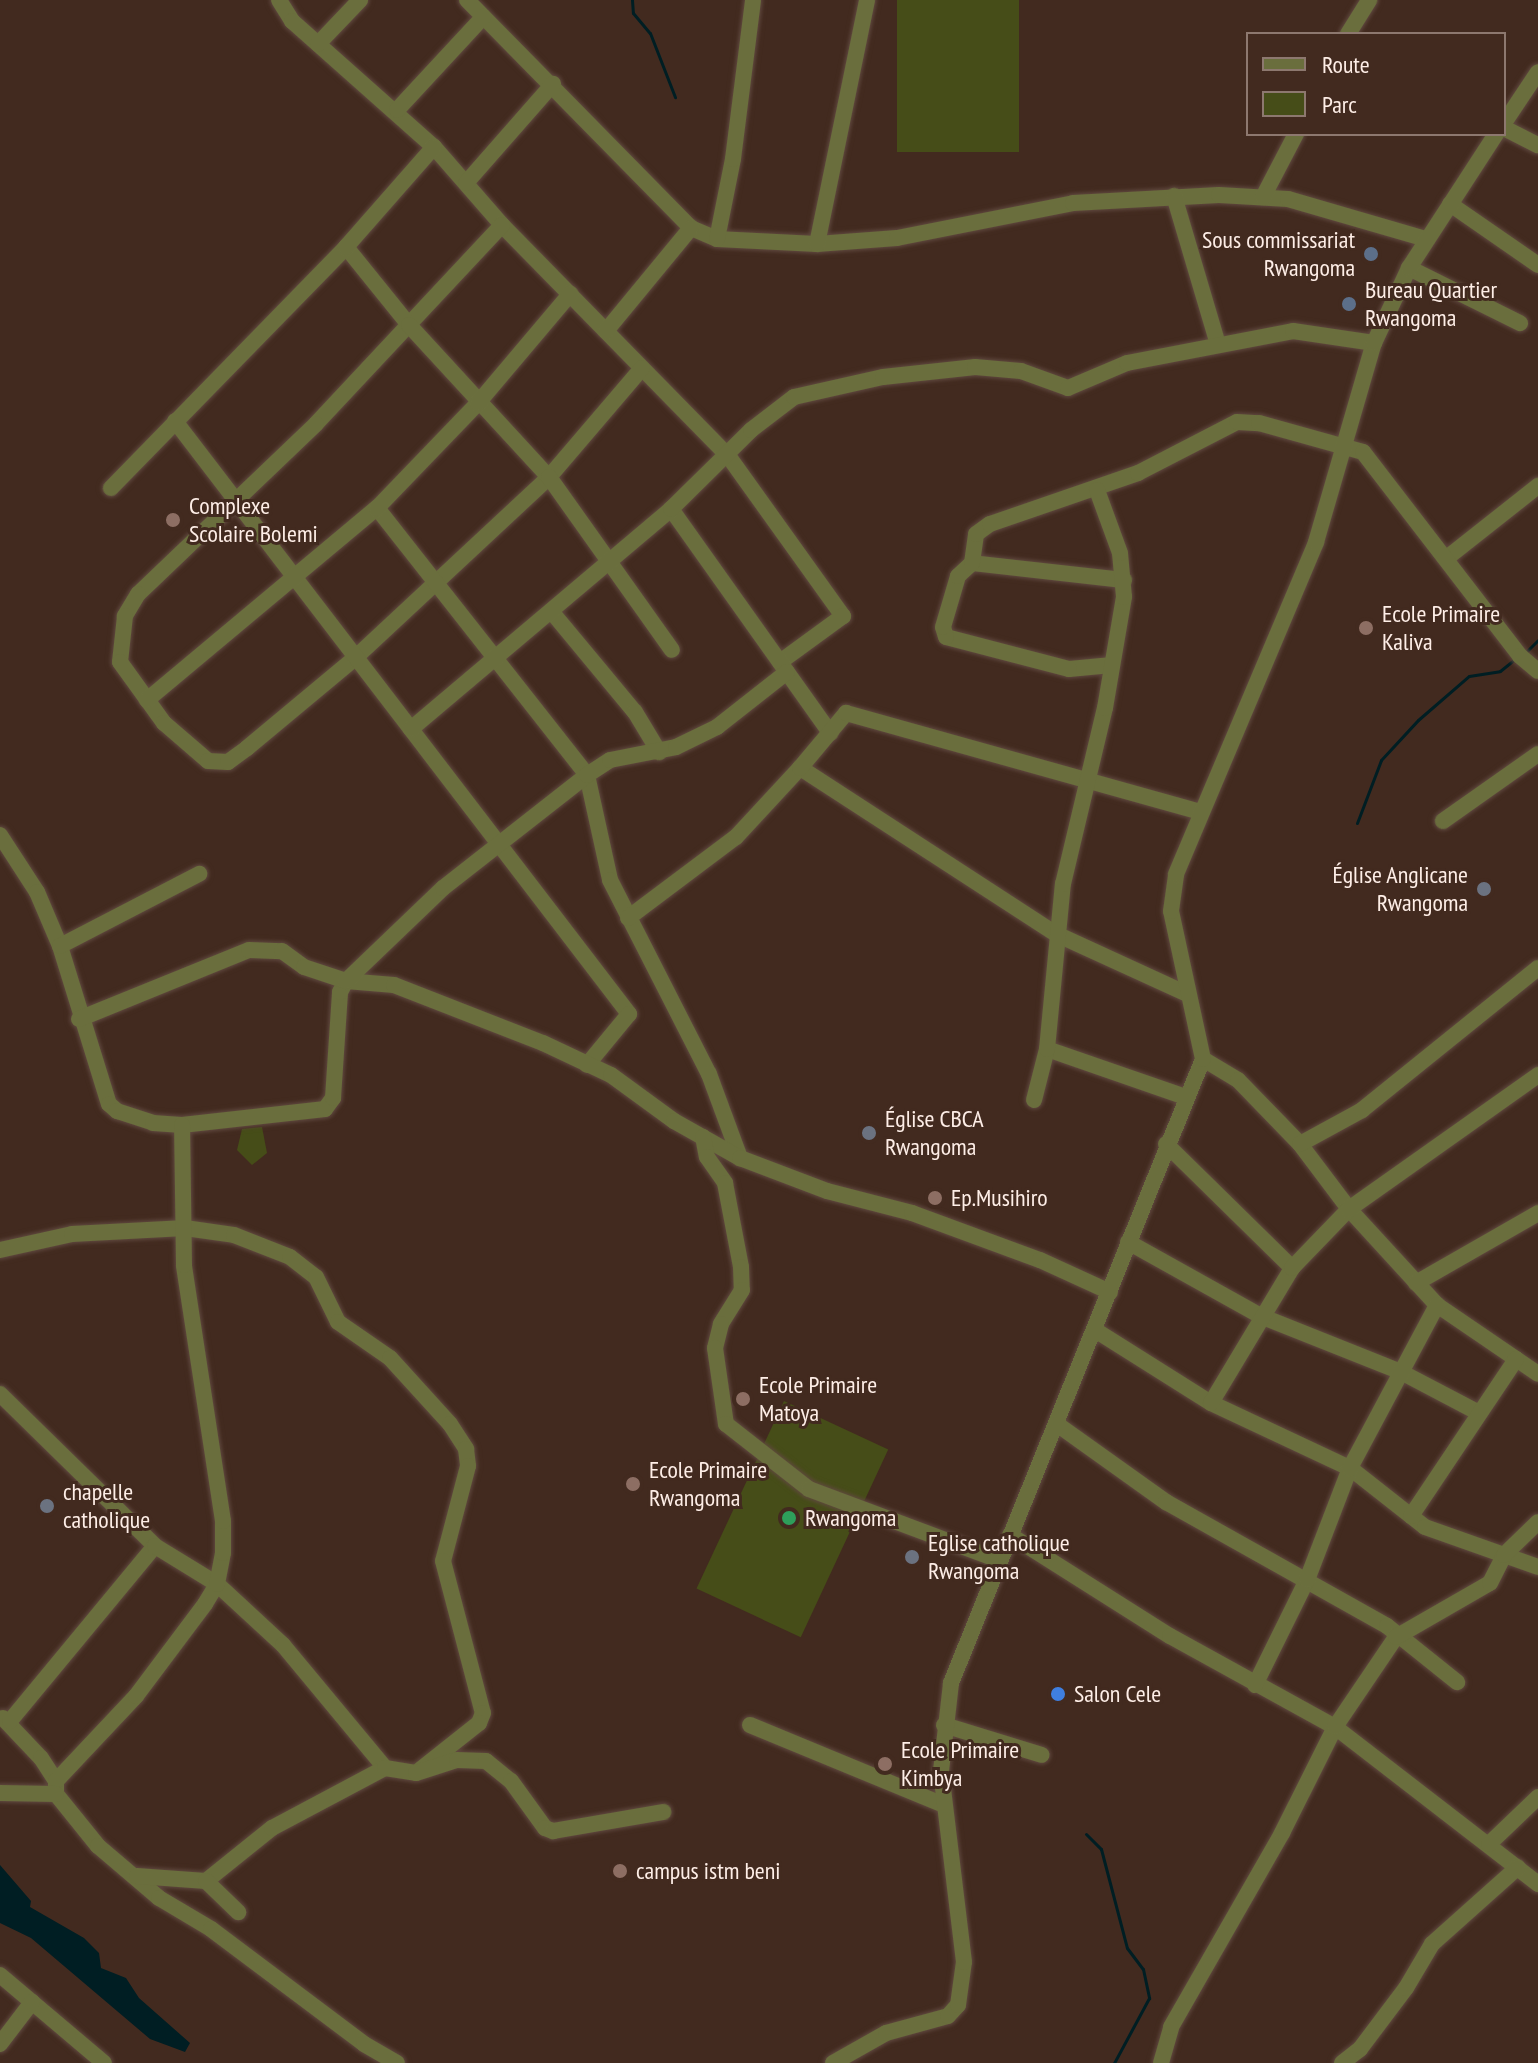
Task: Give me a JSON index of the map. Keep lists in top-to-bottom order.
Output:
{
  "places": [
    "Sous commissariat Rwangoma",
    "Bureau Quartier Rwangoma",
    "Complexe Scolaire Bolemi",
    "Ecole Primaire Kaliva",
    "Église Anglicane Rwangoma",
    "Église CBCA Rwangoma",
    "Ep.Musihiro",
    "Ecole Primaire Matoya",
    "Ecole Primaire Rwangoma",
    "chapelle catholique",
    "Rwangoma",
    "Eglise catholique Rwangoma",
    "Salon Cele",
    "Ecole Primaire Kimbya",
    "campus istm beni"
  ],
  "legend": ["Route", "Parc"]
}
